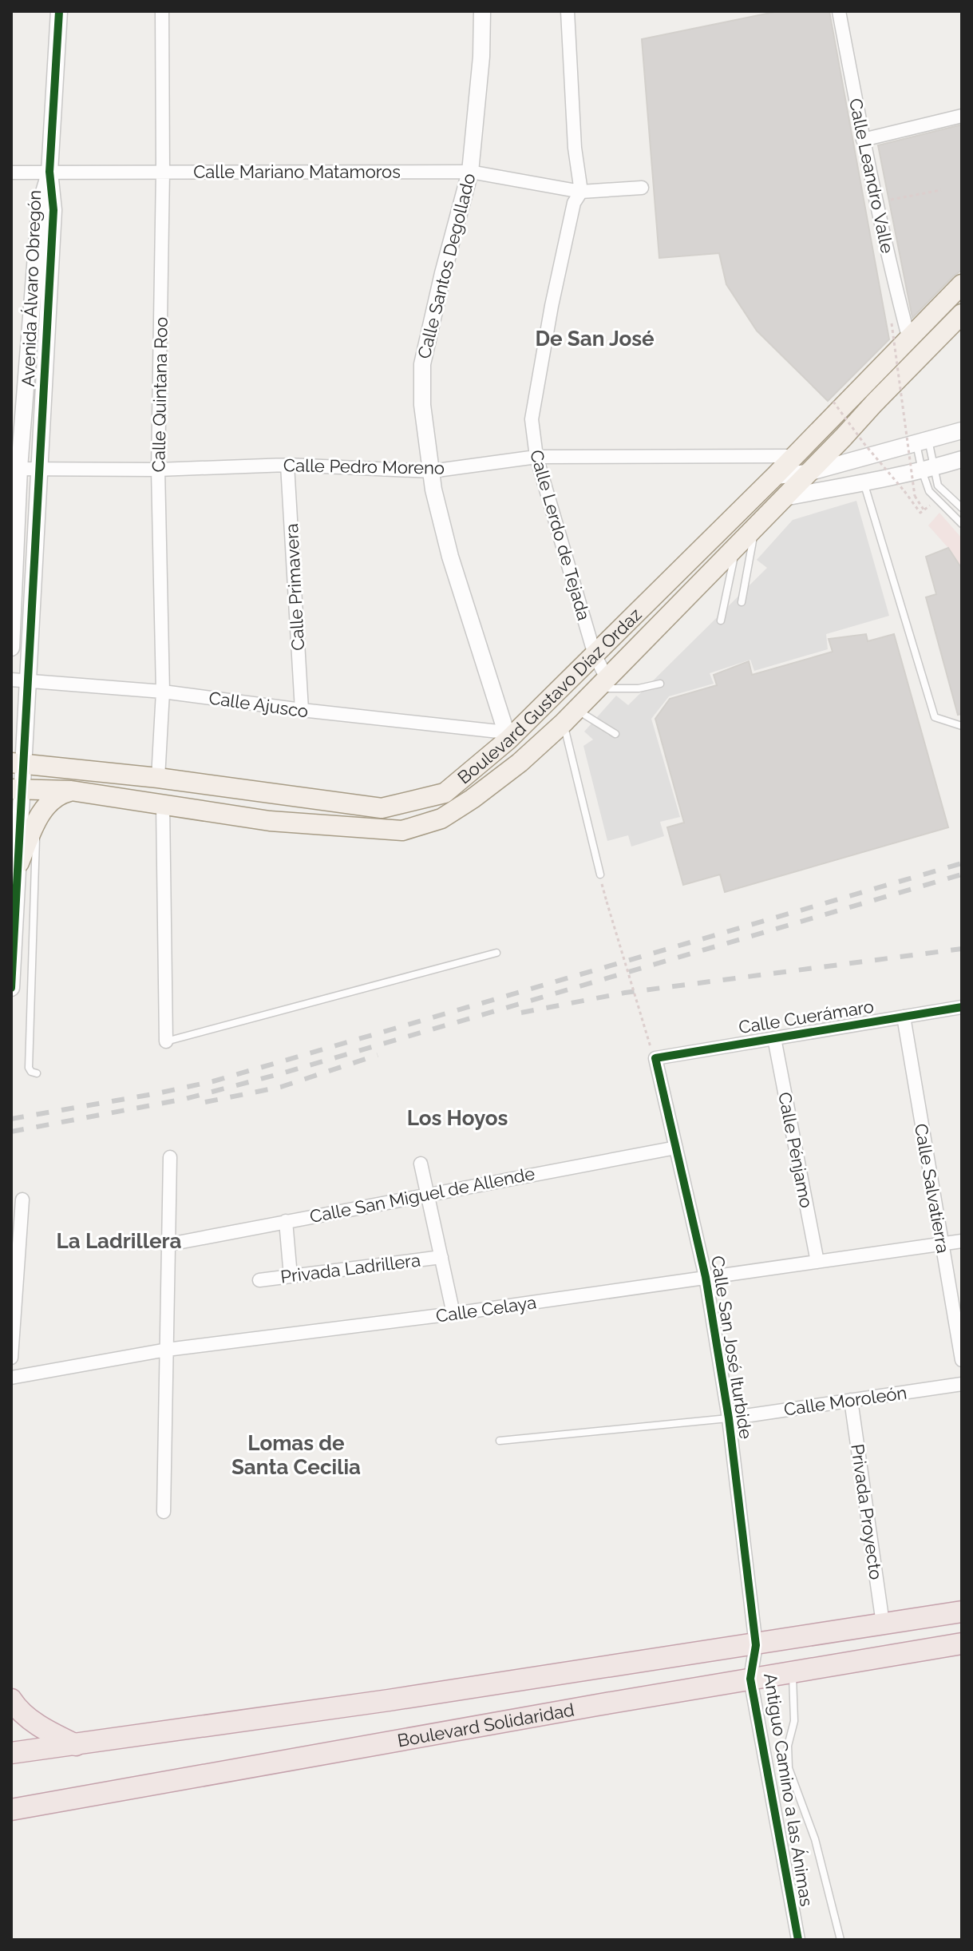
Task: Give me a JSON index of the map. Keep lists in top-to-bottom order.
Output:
{
  "streets": {
    "highway": ["Boulevard Solidaridad"],
    "main road": ["Boulevard Gustavo Díaz Ordaz"],
    "street": [
      "Calle Mariano Matamoros",
      "Calle Leandro Valle",
      "Calle Santos Degollado",
      "Avenida Álvaro Obregón",
      "Calle Quintana Roo",
      "Calle Pedro Moreno",
      "Calle Lerdo de Tejada",
      "Calle Primavera",
      "Calle Ajusco",
      "Calle Cuerámaro",
      "Calle Pénjamo",
      "Calle Salvatierra",
      "Calle San Miguel de Allende",
      "Privada Ladrillera",
      "Calle Celaya",
      "Calle San José Iturbide",
      "Calle Moroleón",
      "Privada Proyecto",
      "Antiguo Camino a las Ánimas"
    ]
  },
  "crossings": [
    ["Calle Mariano Matamoros", "Calle Santos Degollado"],
    ["Calle Mariano Matamoros", "Avenida Álvaro Obregón"],
    ["Calle Mariano Matamoros", "Calle Quintana Roo"],
    ["Calle Mariano Matamoros", "Calle Lerdo de Tejada"],
    ["Calle Leandro Valle", "Boulevard Gustavo Díaz Ordaz"],
    ["Calle Santos Degollado", "Calle Pedro Moreno"],
    ["Calle Santos Degollado", "Boulevard Gustavo Díaz Ordaz"],
    ["Calle Santos Degollado", "Calle Ajusco"],
    ["Avenida Álvaro Obregón", "Calle Pedro Moreno"],
    ["Avenida Álvaro Obregón", "Boulevard Gustavo Díaz Ordaz"],
    ["Avenida Álvaro Obregón", "Calle Ajusco"],
    ["Calle Quintana Roo", "Calle Pedro Moreno"],
    ["Calle Quintana Roo", "Boulevard Gustavo Díaz Ordaz"],
    ["Calle Quintana Roo", "Calle Ajusco"],
    ["Calle Pedro Moreno", "Calle Lerdo de Tejada"],
    ["Calle Pedro Moreno", "Calle Primavera"],
    ["Calle Pedro Moreno", "Boulevard Gustavo Díaz Ordaz"],
    ["Calle Lerdo de Tejada", "Boulevard Gustavo Díaz Ordaz"],
    ["Calle Primavera", "Calle Ajusco"],
    ["Boulevard Gustavo Díaz Ordaz", "Calle Ajusco"],
    ["Calle Cuerámaro", "Calle Pénjamo"],
    ["Calle Cuerámaro", "Calle Salvatierra"],
    ["Calle Cuerámaro", "Calle San José Iturbide"],
    ["Calle Pénjamo", "Calle Celaya"],
    ["Calle Salvatierra", "Calle Celaya"],
    ["Calle San Miguel de Allende", "Calle San José Iturbide"],
    ["Calle Celaya", "Calle San José Iturbide"],
    ["Calle San José Iturbide", "Calle Moroleón"],
    ["Calle San José Iturbide", "Boulevard Solidaridad"],
    ["Calle San José Iturbide", "Antiguo Camino a las Ánimas"],
    ["Calle Moroleón", "Privada Proyecto"],
    ["Privada Proyecto", "Boulevard Solidaridad"],
    ["Boulevard Solidaridad", "Antiguo Camino a las Ánimas"]
  ],
  "districts": [
    "De San José",
    "Los Hoyos",
    "La Ladrillera",
    "Lomas de Santa Cecilia"
  ]
}
